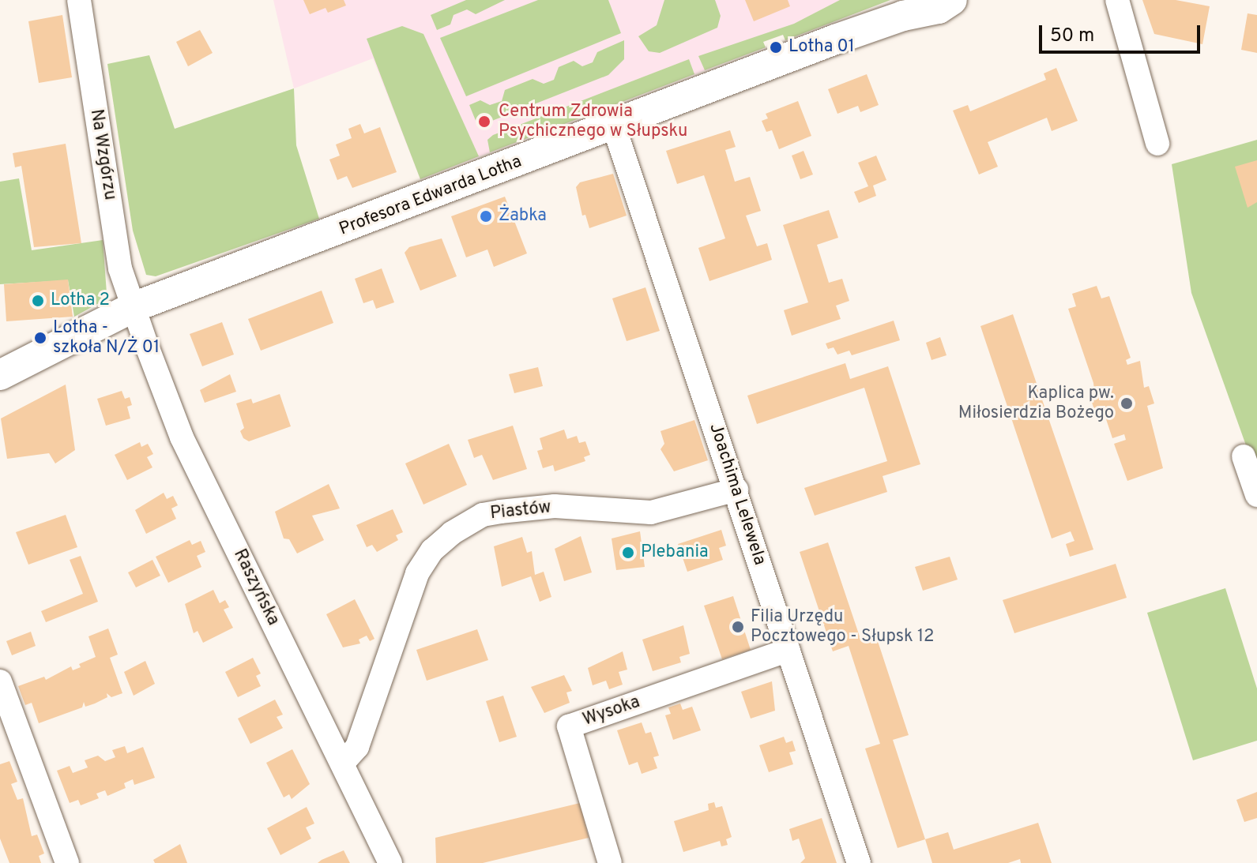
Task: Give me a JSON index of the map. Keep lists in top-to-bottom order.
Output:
{
  "streets": {
    "street": [
      "Na Wzgórzu",
      "Profesora Edwarda Lotha",
      "Joachima Lelewela",
      "Piastów",
      "Raszyńska",
      "Wysoka"
    ]
  },
  "crossings": [
    ["Na Wzgórzu", "Profesora Edwarda Lotha"],
    ["Na Wzgórzu", "Raszyńska"],
    ["Profesora Edwarda Lotha", "Joachima Lelewela"],
    ["Profesora Edwarda Lotha", "Raszyńska"],
    ["Joachima Lelewela", "Piastów"],
    ["Joachima Lelewela", "Wysoka"],
    ["Piastów", "Raszyńska"]
  ],
  "places": [
    "Lotha 01",
    "Centrum Zdrowia Psychicznego w Słupsku",
    "Żabka",
    "Lotha 2",
    "Lotha - szkoła N/Ż 01",
    "Kaplica pw. Miłosierdzia Bożego",
    "Plebania",
    "Filia Urzędu Pocztowego - Słupsk 12"
  ],
  "scale_bar": "50 m"
}
